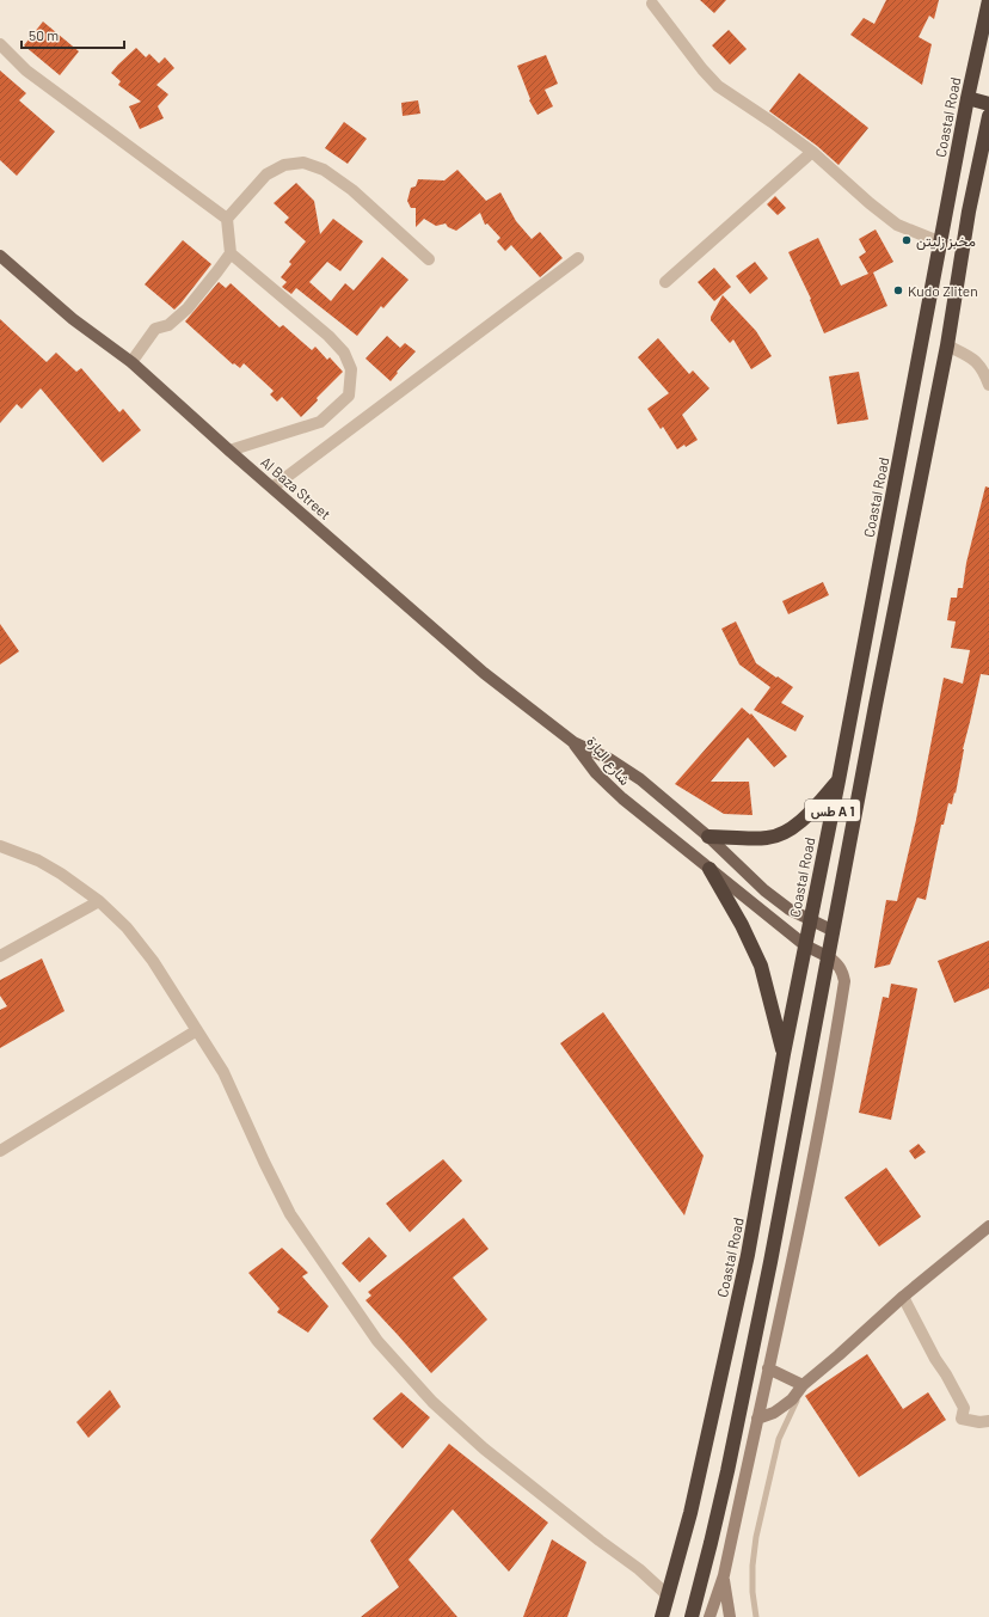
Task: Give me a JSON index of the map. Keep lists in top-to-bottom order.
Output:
{
  "streets": {
    "highway": ["Coastal Road", "طس A 1"],
    "main road": ["Al Baza Street", "شارع البازة"]
  },
  "crossings": [
    ["Coastal Road", "شارع البازة"],
    ["Al Baza Street", "شارع البازة"],
    ["شارع البازة", "طس A 1"]
  ],
  "places": ["مخبز زليتن", "Kudo Zliten"],
  "scale_bar": "50 m"
}
